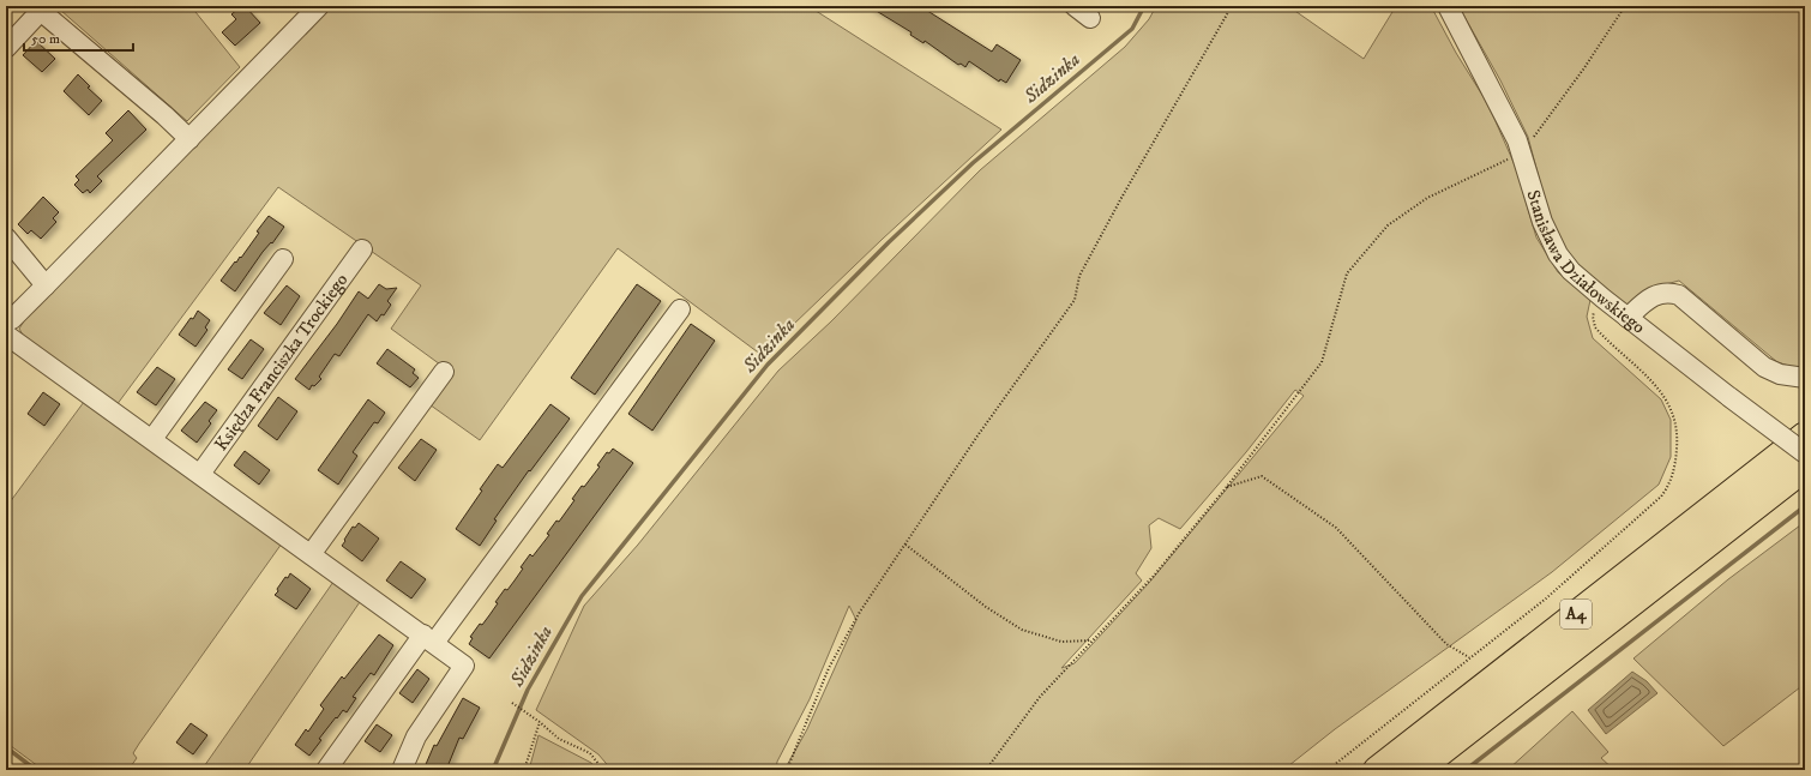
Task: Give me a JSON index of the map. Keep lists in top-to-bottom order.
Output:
{
  "streets": {
    "highway": ["A4"],
    "street": ["Stanisława Działowskiego", "Księdza Franciszka Trockiego"]
  },
  "water": ["Sidzinka"],
  "scale_bar": "50 m"
}
